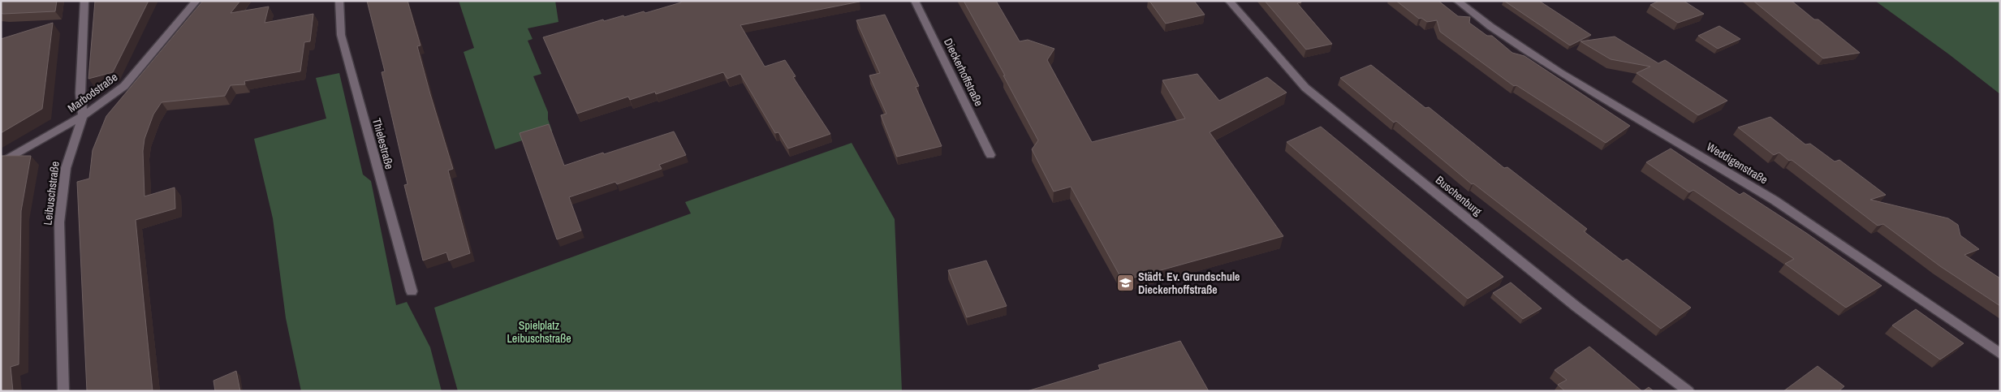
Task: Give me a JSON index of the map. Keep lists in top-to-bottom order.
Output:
{
  "streets": {
    "street": [
      "Dieckerhoffstraße",
      "Marbodstraße",
      "Thielestraße",
      "Weddigenstraße",
      "Leibuschstraße",
      "Buschenburg"
    ]
  },
  "crossings": [
    ["Marbodstraße", "Leibuschstraße"]
  ],
  "parks": ["Spielplatz Leibuschstraße"],
  "places": {
    "school or university": ["Städt. Ev. Grundschule Dieckerhoffstraße"]
  }
}
